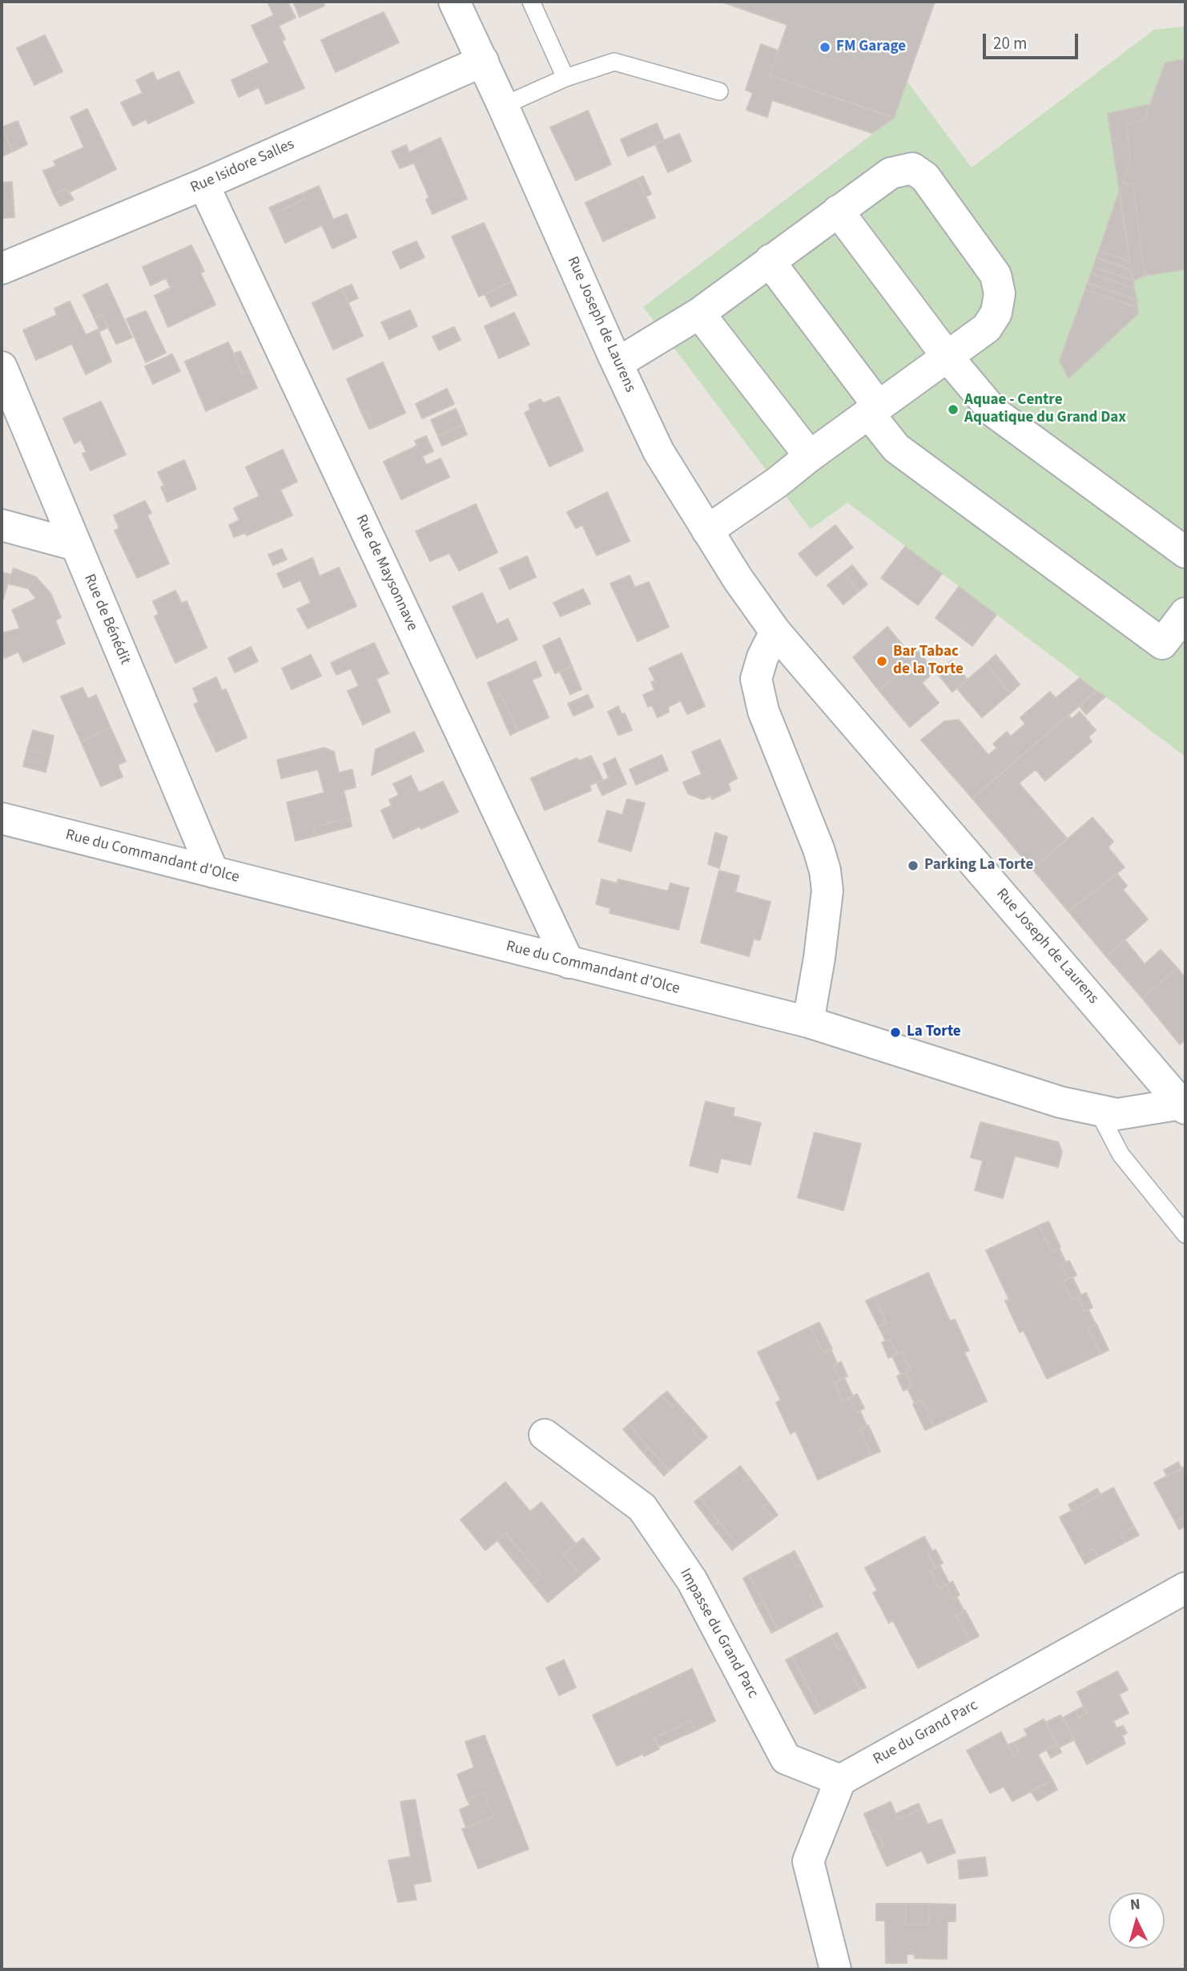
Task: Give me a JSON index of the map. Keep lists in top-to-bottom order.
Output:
{
  "streets": {
    "street": [
      "Rue Isidore Salles",
      "Rue Joseph de Laurens",
      "Rue de Maysonnave",
      "Rue de Bénédit",
      "Rue du Commandant d'Olce",
      "Impasse du Grand Parc",
      "Rue du Grand Parc"
    ]
  },
  "crossings": [
    ["Rue Isidore Salles", "Rue Joseph de Laurens"],
    ["Rue Isidore Salles", "Rue de Maysonnave"],
    ["Rue Joseph de Laurens", "Rue du Commandant d'Olce"],
    ["Rue de Maysonnave", "Rue du Commandant d'Olce"],
    ["Rue de Bénédit", "Rue du Commandant d'Olce"],
    ["Impasse du Grand Parc", "Rue du Grand Parc"]
  ],
  "places": [
    "FM Garage",
    "Aquae - Centre Aquatique du Grand Dax",
    "Bar Tabac de la Torte",
    "Parking La Torte",
    "La Torte"
  ],
  "scale_bar": "20 m",
  "north": "top"
}
